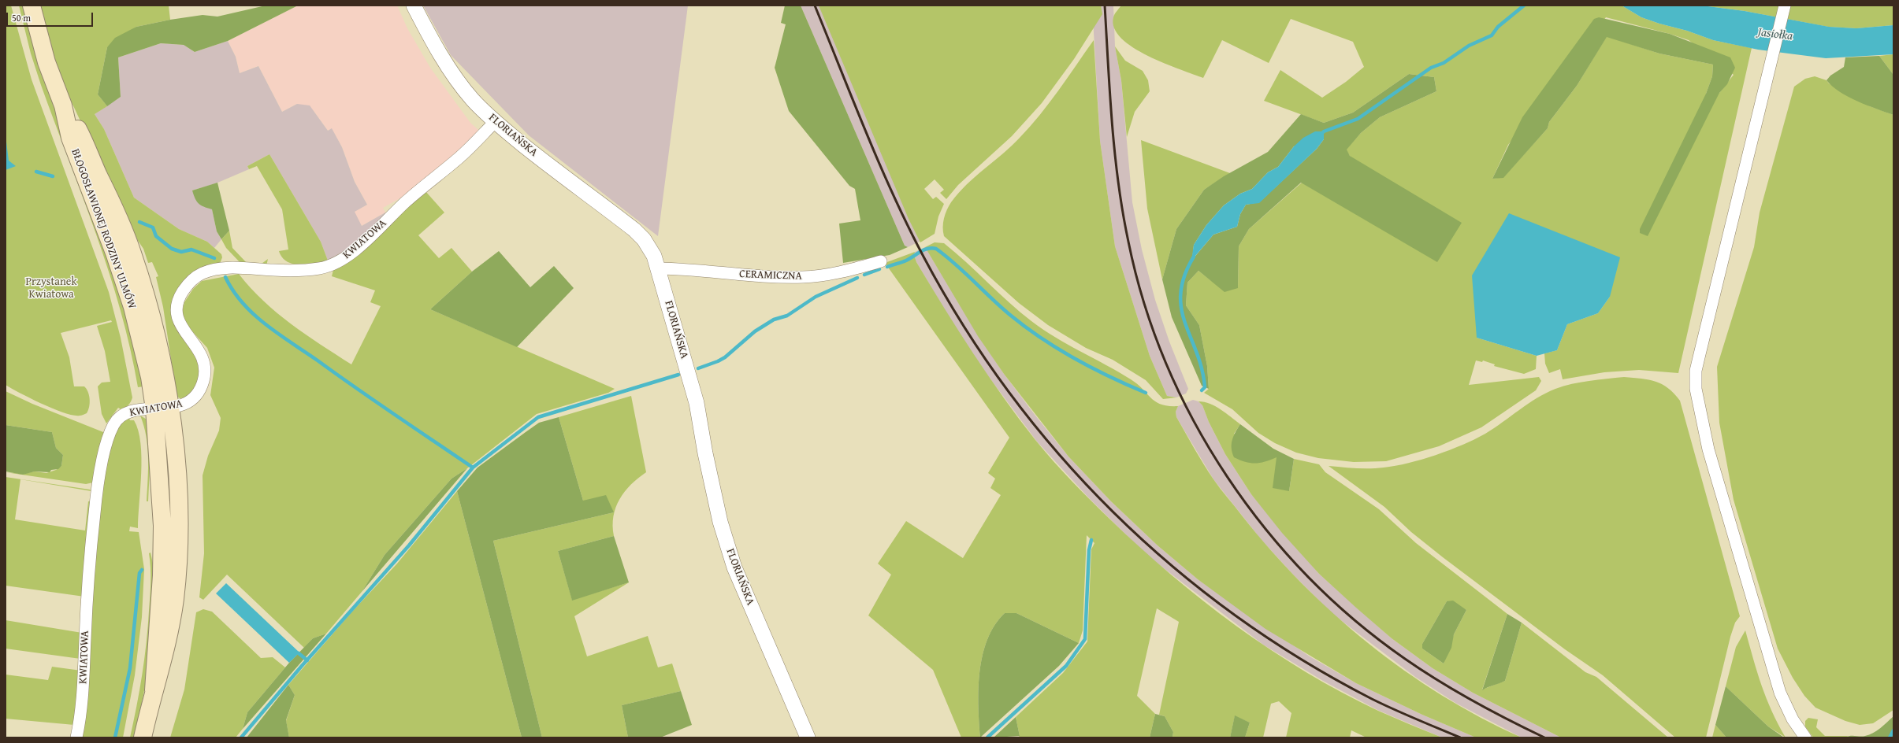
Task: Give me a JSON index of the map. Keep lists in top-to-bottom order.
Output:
{
  "streets": {
    "main road": ["BŁOGOSŁAWIONEJ RODZINY ULMÓW"],
    "street": ["FLORIAŃSKA", "KWIATOWA", "CERAMICZNA"]
  },
  "crossings": [
    ["FLORIAŃSKA", "KWIATOWA"],
    ["FLORIAŃSKA", "CERAMICZNA"],
    ["BŁOGOSŁAWIONEJ RODZINY ULMÓW", "KWIATOWA"]
  ],
  "water": ["Jasiołka"],
  "parks": ["Przystanek Kwiatowa"],
  "scale_bar": "50 m"
}
